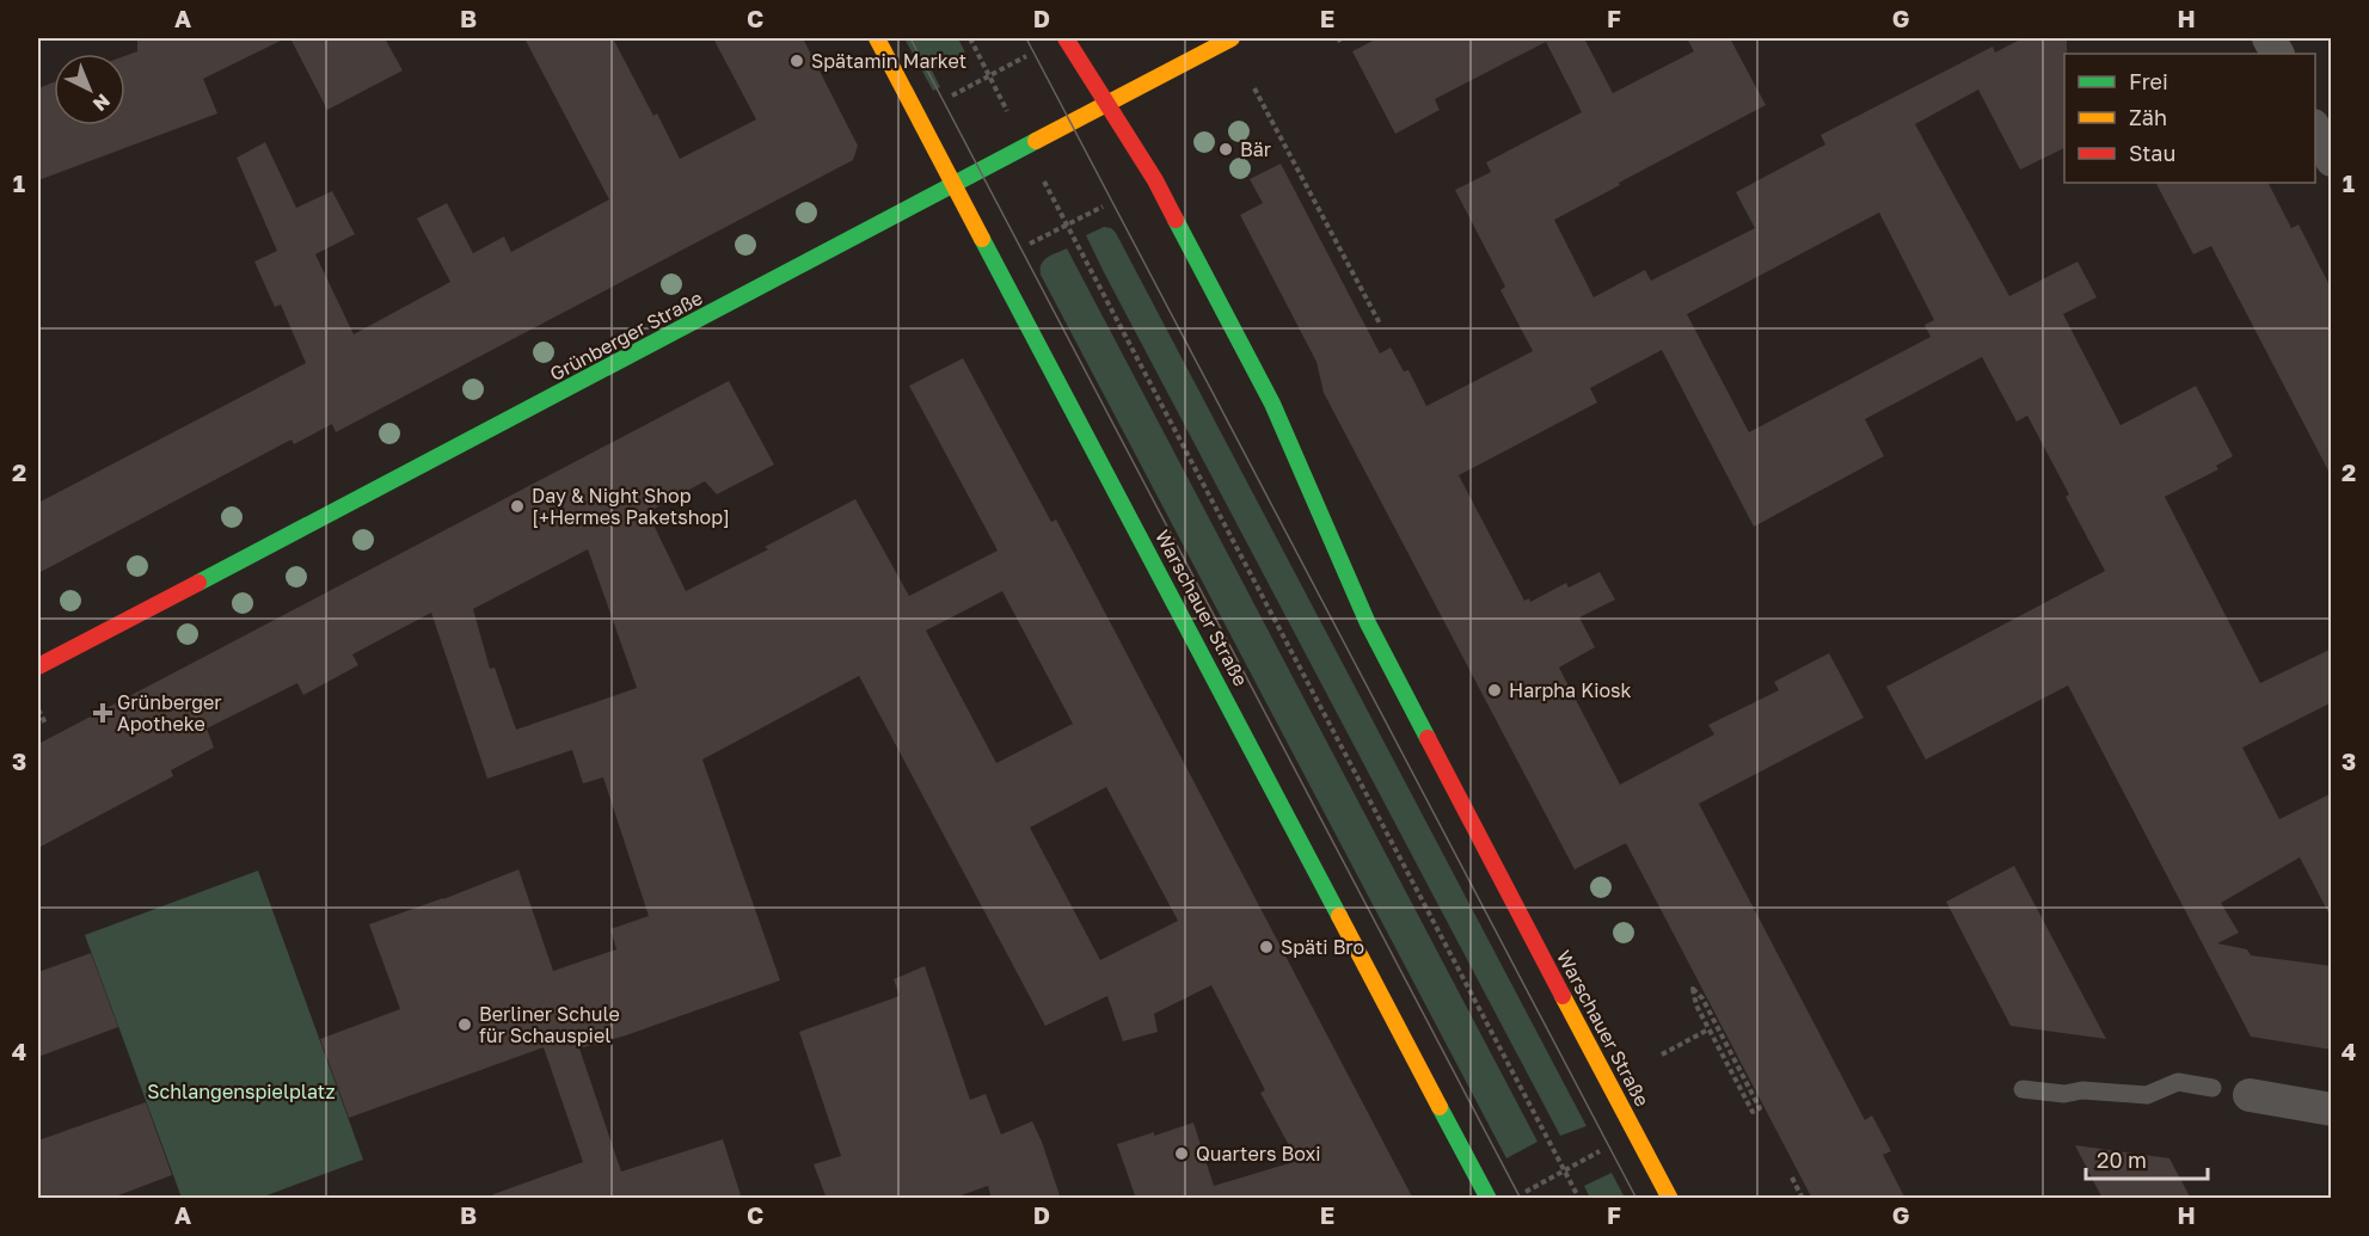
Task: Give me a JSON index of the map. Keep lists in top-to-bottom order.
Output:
{
  "streets": {
    "main road": ["Grünberger Straße", "Warschauer Straße"]
  },
  "crossings": [
    ["Grünberger Straße", "Warschauer Straße"]
  ],
  "parks": ["Schlangenspielplatz"],
  "places": {
    "other": [
      "Spätamin Market",
      "Bär",
      "Day & Night Shop [+Hermes Paketshop]",
      "Harpha Kiosk",
      "Späti Bro",
      "Berliner Schule für Schauspiel",
      "Quarters Boxi"
    ],
    "health": ["Grünberger Apotheke"]
  },
  "legend": ["Frei", "Zäh", "Stau"],
  "scale_bar": "20 m",
  "north": "bottom right",
  "grid": {
    "columns": [
      "A",
      "B",
      "C",
      "D",
      "E",
      "F",
      "G",
      "H"
    ],
    "rows": [
      "1",
      "2",
      "3",
      "4"
    ]
  }
}
